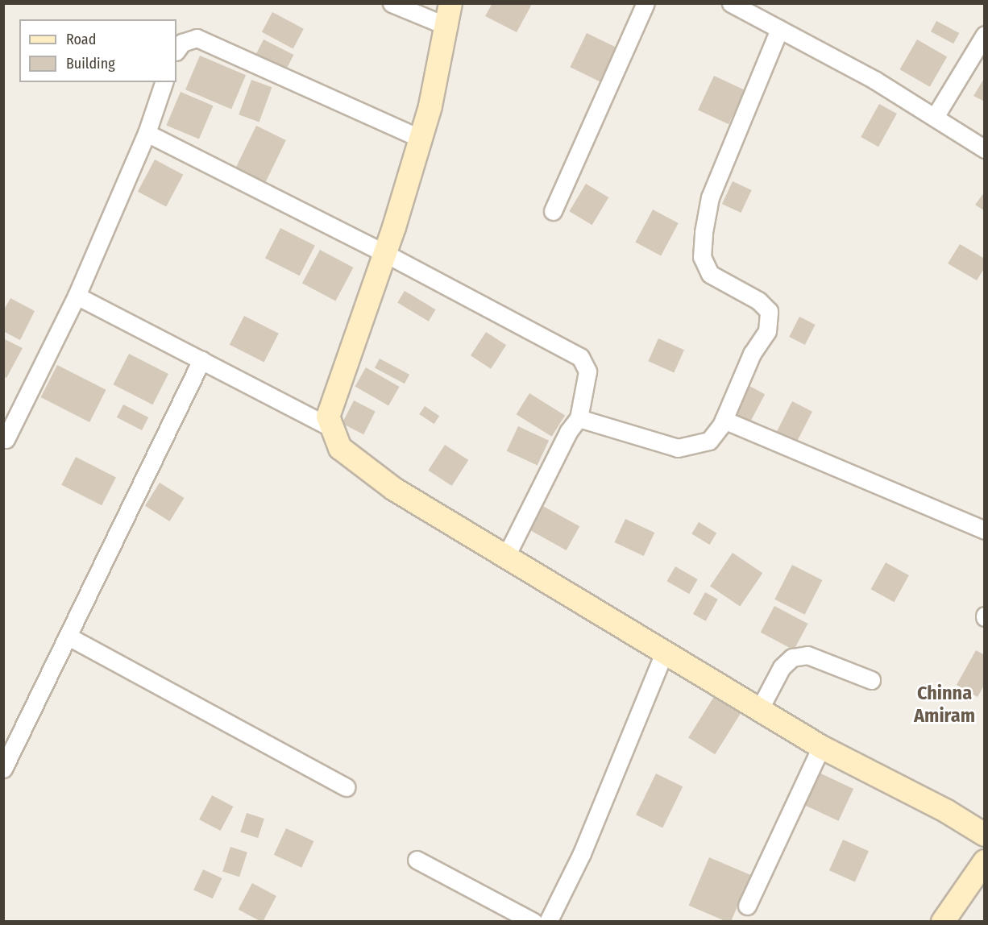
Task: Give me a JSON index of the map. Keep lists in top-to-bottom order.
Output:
{
  "districts": ["Chinna Amiram"],
  "legend": ["Road", "Building"]
}
